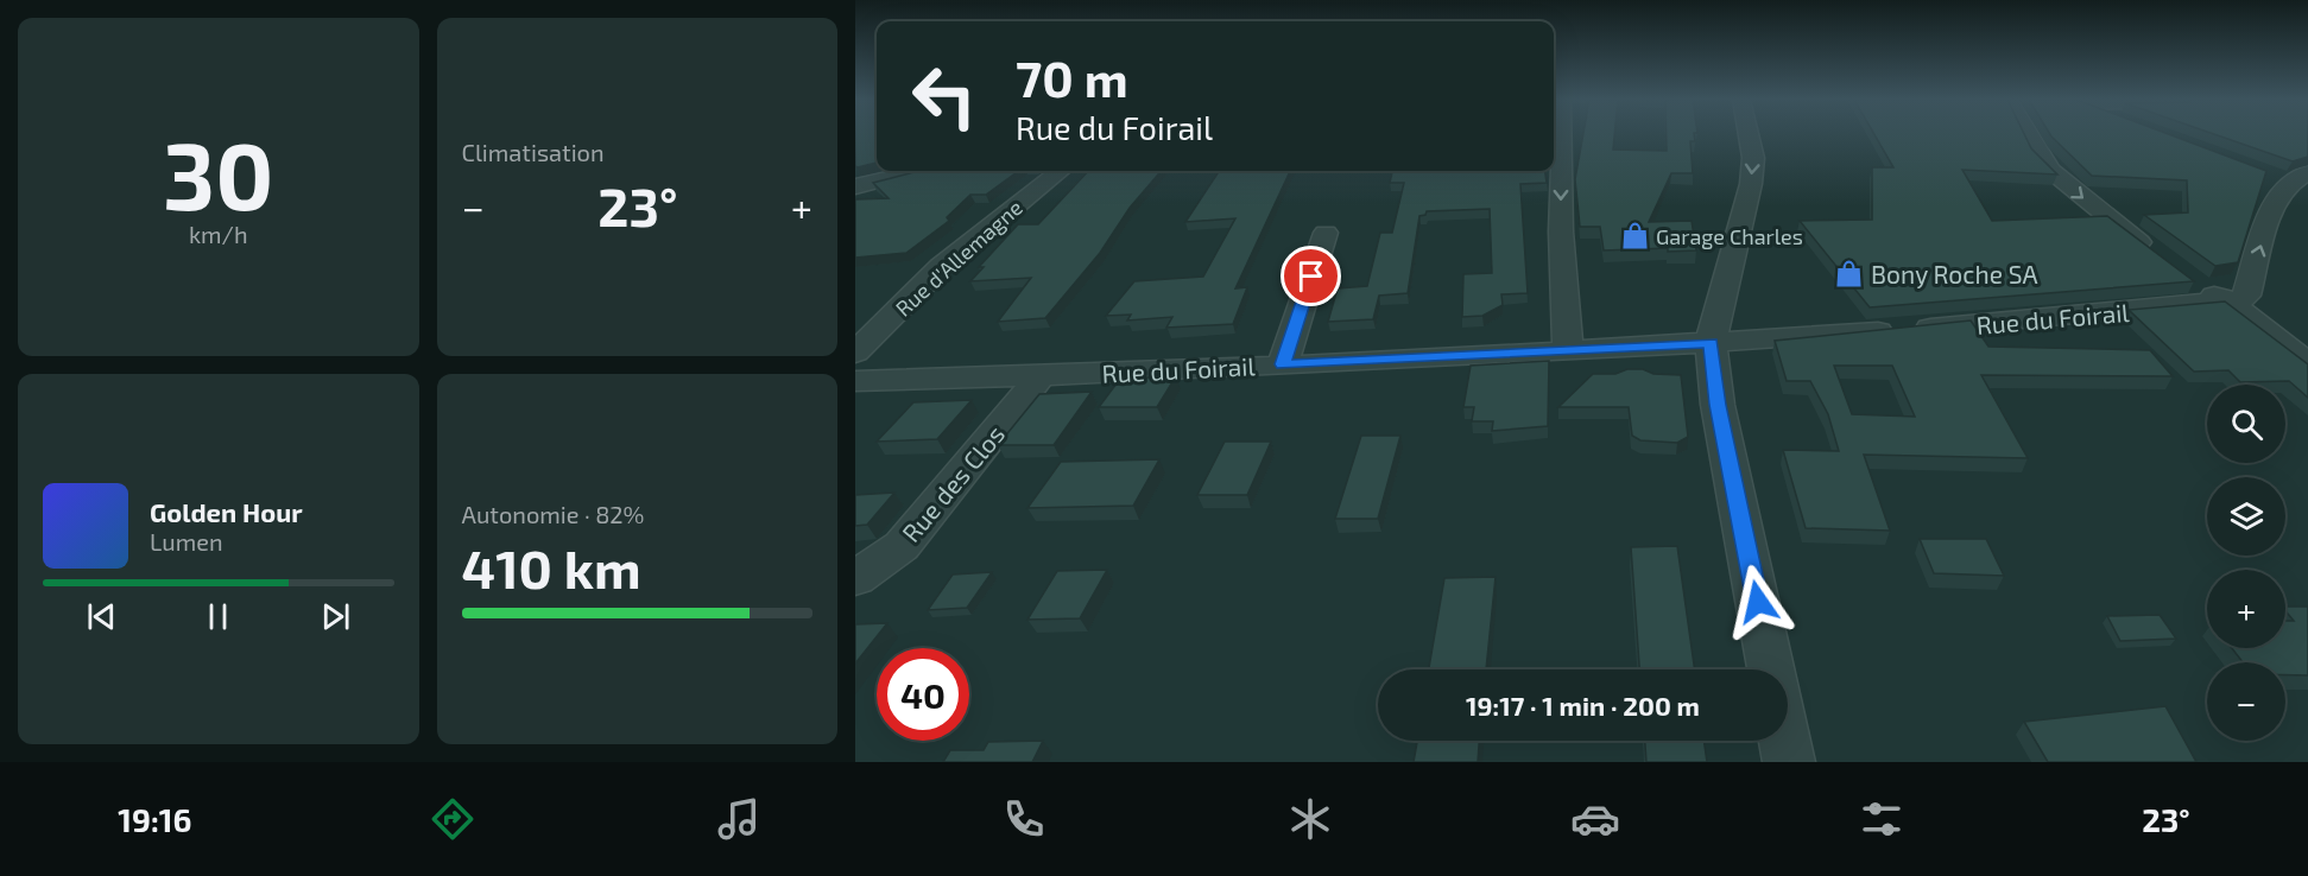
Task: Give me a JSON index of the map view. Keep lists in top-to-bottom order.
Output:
{
  "streets": {
    "street": ["Rue d'Allemagne", "Rue du Foirail", "Rue des Clos"]
  },
  "crossings": [
    ["Rue du Foirail", "Rue des Clos"]
  ],
  "places": {
    "shop": ["Garage Charles", "Bony Roche SA"]
  },
  "page": {
    "tile": [
      ["30", "km/h"],
      "Climatisation",
      ["Autonomie · 82%", "410 km"]
    ],
    "turn": ["70 m", "Rue du Foirail"],
    "heat": ["−", "23°", "+"],
    "map_buttons": ["+", "−"],
    "song": ["Golden Hour", "Lumen"],
    "limit": "40",
    "trip": "19:17 · 1 min · 200 m",
    "tabs": ["19:16", "23°"]
  }
}
